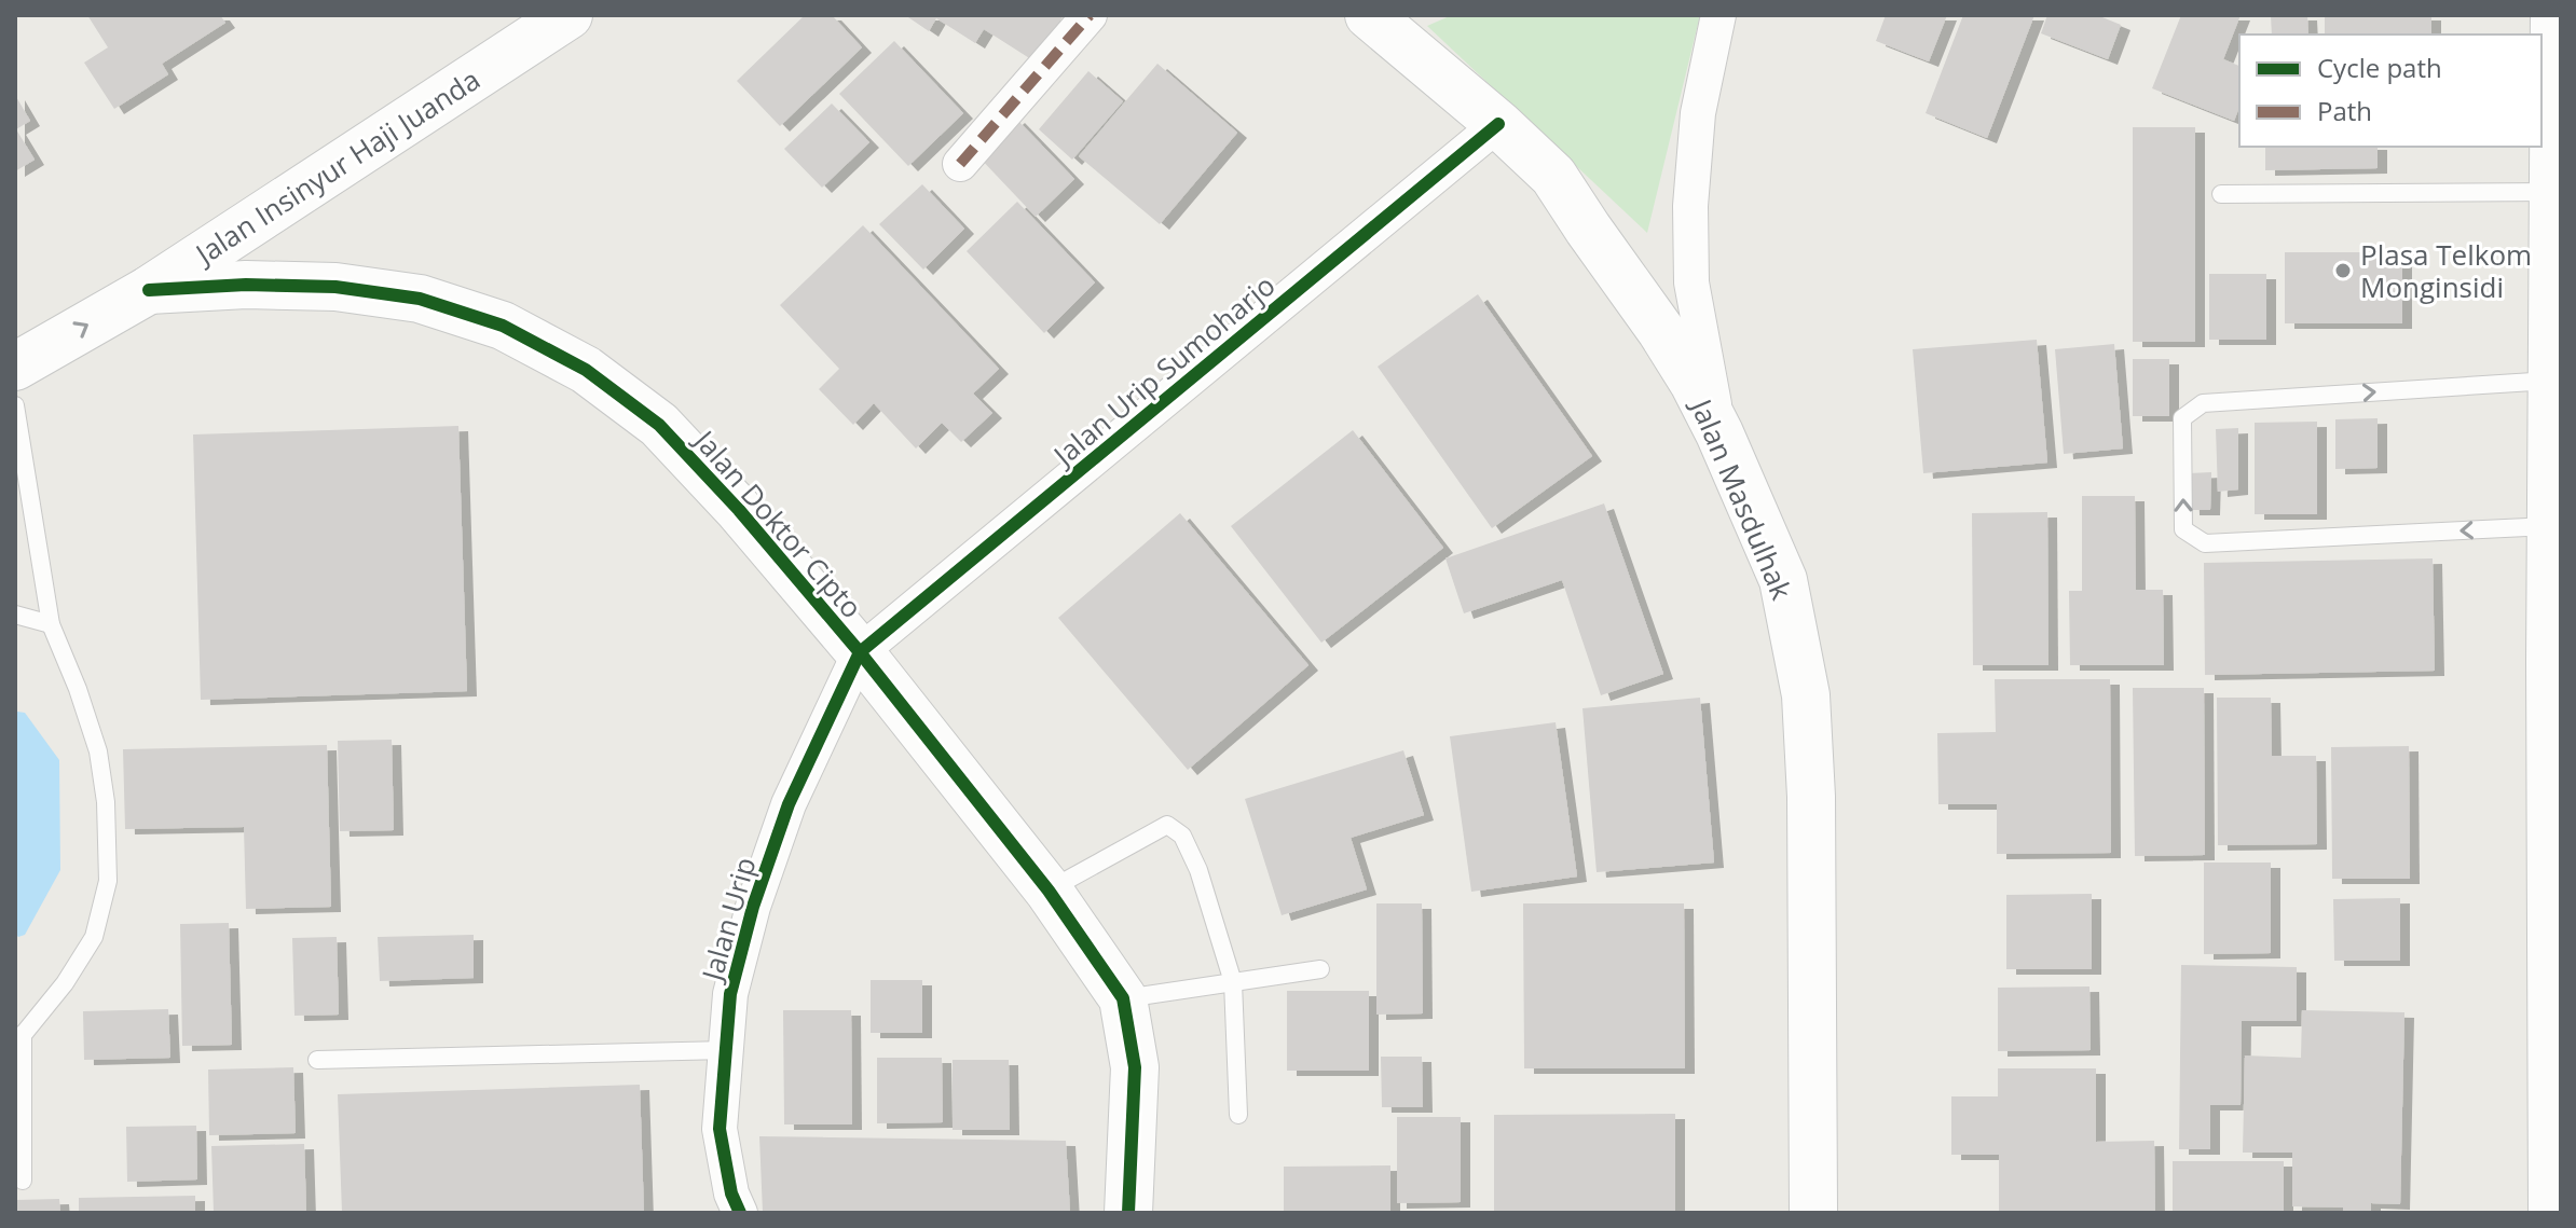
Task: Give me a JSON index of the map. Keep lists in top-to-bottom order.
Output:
{
  "streets": {
    "street": [
      "Jalan Insinyur Haji Juanda",
      "Jalan Urip Sumoharjo",
      "Jalan Masdulhak",
      "Jalan Doktor Cipto",
      "Jalan Urip"
    ]
  },
  "crossings": [
    ["Jalan Insinyur Haji Juanda", "Jalan Doktor Cipto"],
    ["Jalan Urip Sumoharjo", "Jalan Masdulhak"],
    ["Jalan Urip Sumoharjo", "Jalan Doktor Cipto"],
    ["Jalan Urip Sumoharjo", "Jalan Urip"],
    ["Jalan Doktor Cipto", "Jalan Urip"]
  ],
  "places": ["Plasa Telkom Monginsidi"],
  "legend": ["Cycle path", "Path"]
}
